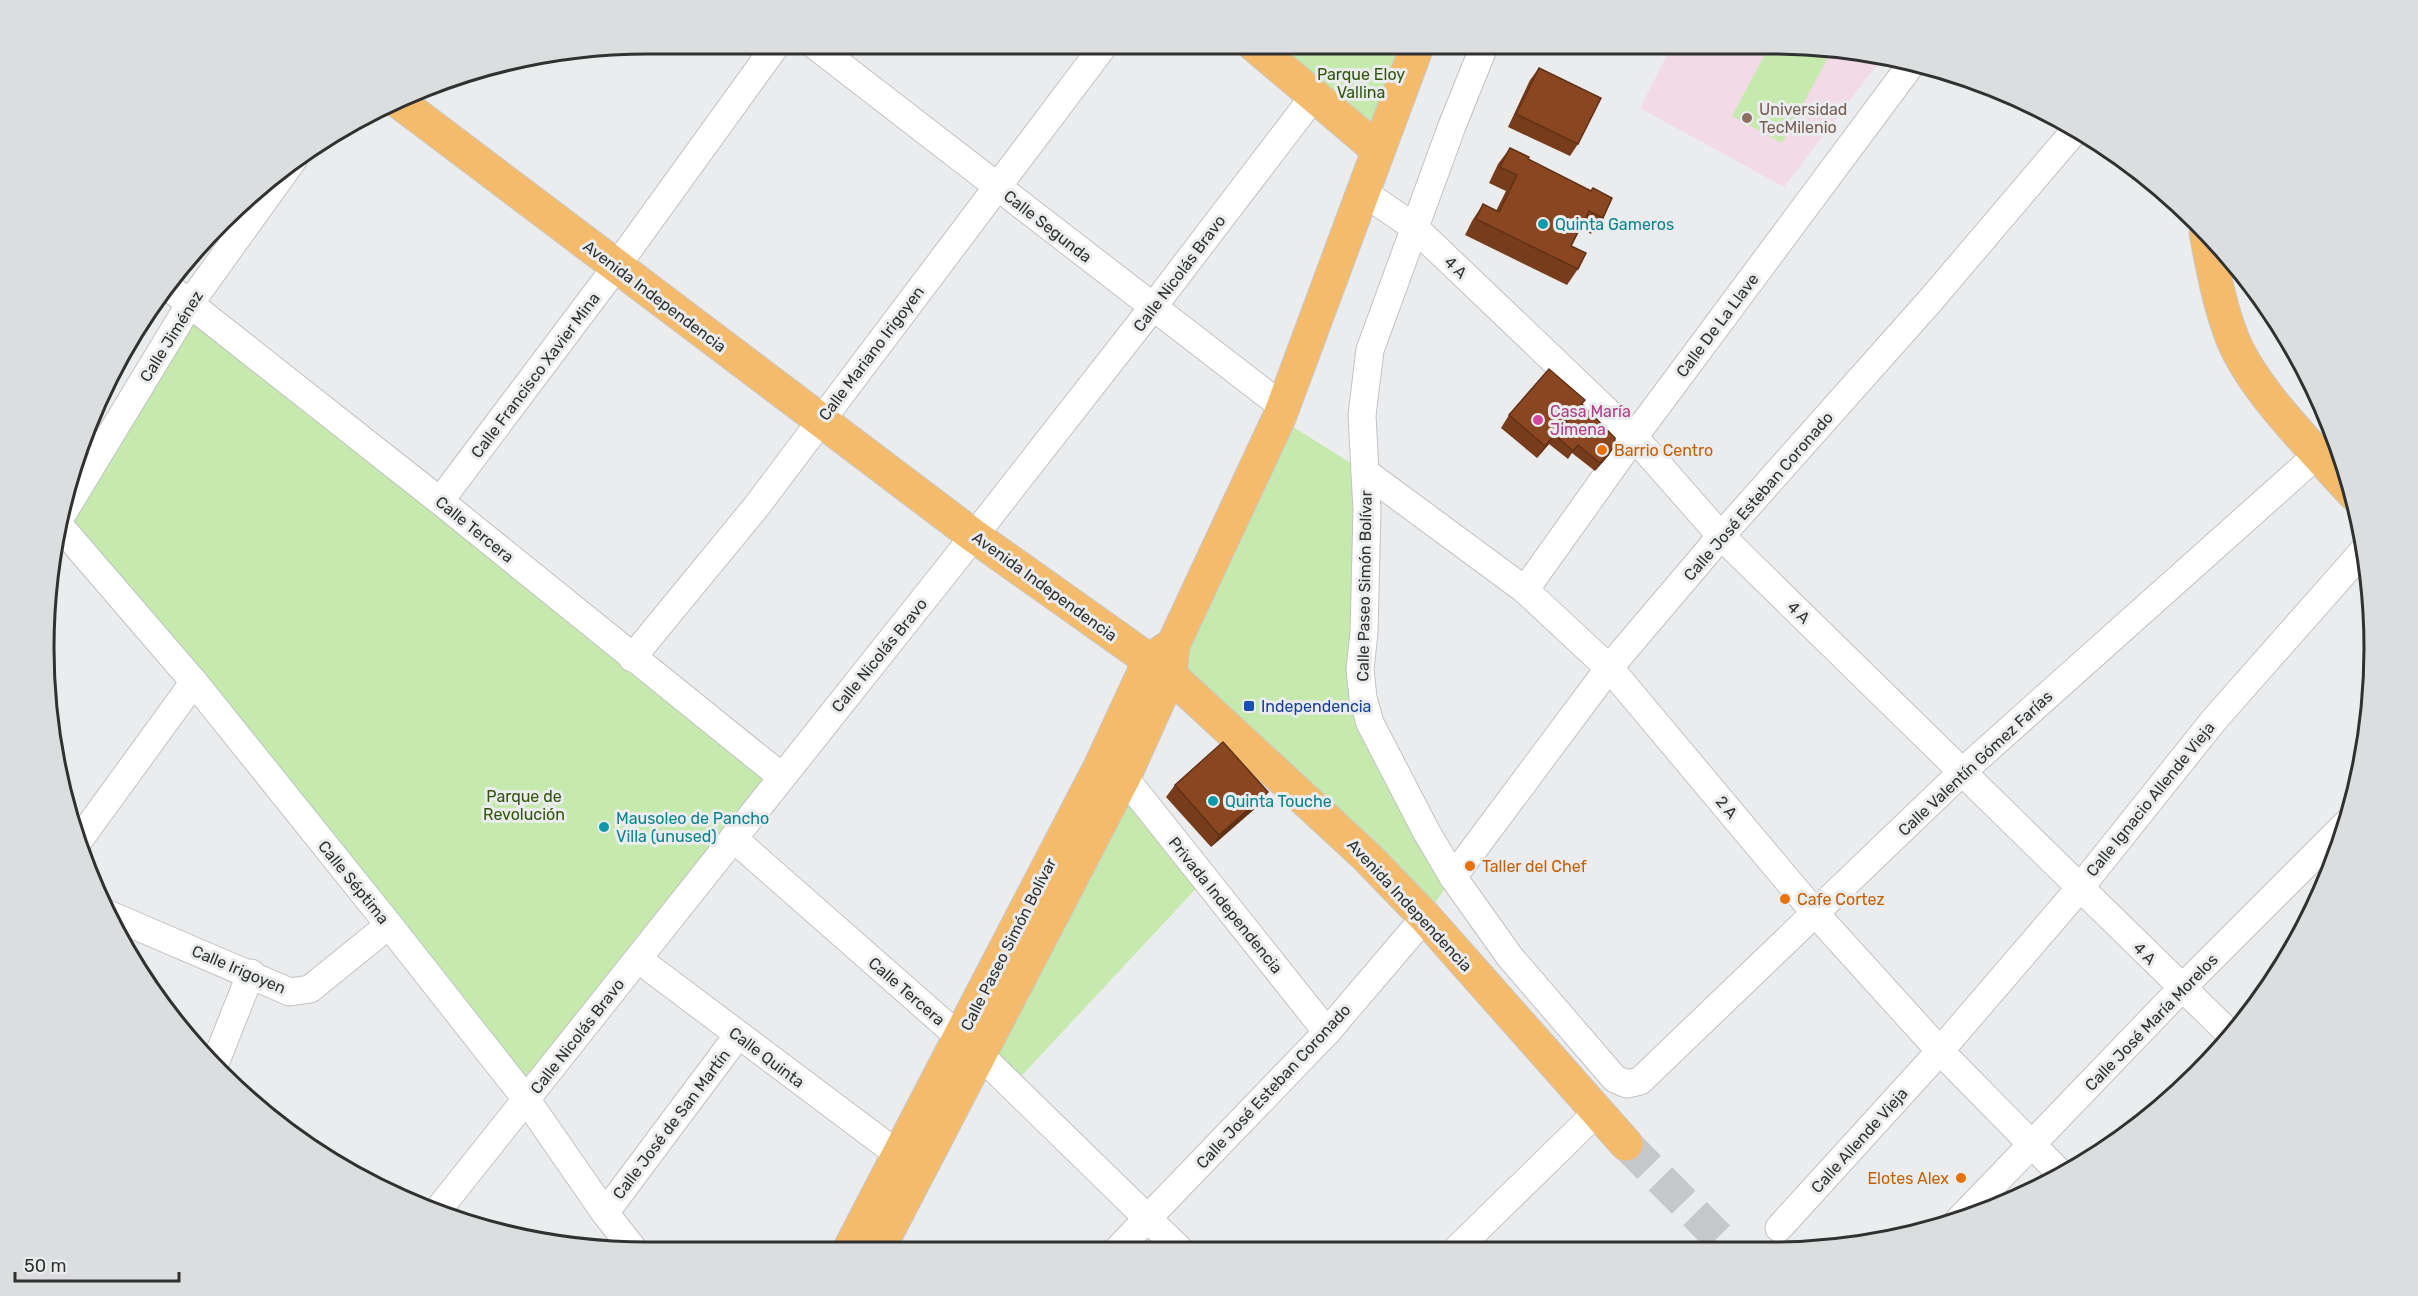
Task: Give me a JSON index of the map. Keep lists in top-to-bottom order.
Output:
{
  "streets": {
    "main road": ["Avenida Independencia", "Calle Paseo Simón Bolívar"],
    "street": [
      "Calle Segunda",
      "4 A",
      "Calle Nicolás Bravo",
      "Calle De La Llave",
      "Calle Jiménez",
      "Calle Mariano Irigoyen",
      "Calle Francisco Xavier Mina",
      "Calle José Esteban Coronado",
      "Calle Tercera",
      "Calle Valentín Gómez Farías",
      "Calle Ignacio Allende Vieja",
      "2 A",
      "Calle Séptima",
      "Privada Independencia",
      "Calle Irigoyen",
      "Calle José María Morelos",
      "Calle Quinta",
      "Calle José de San Martín",
      "Calle Allende Vieja"
    ]
  },
  "crossings": [
    ["Calle Segunda", "Calle Nicolás Bravo"],
    ["Calle Segunda", "Calle Mariano Irigoyen"],
    ["Calle Segunda", "Calle Paseo Simón Bolívar"],
    ["4 A", "Calle De La Llave"],
    ["4 A", "Calle José Esteban Coronado"],
    ["4 A", "Calle Paseo Simón Bolívar"],
    ["4 A", "Calle Valentín Gómez Farías"],
    ["4 A", "Calle Ignacio Allende Vieja"],
    ["4 A", "Calle José María Morelos"],
    ["Calle Nicolás Bravo", "Avenida Independencia"],
    ["Calle Nicolás Bravo", "Calle Tercera"],
    ["Calle Nicolás Bravo", "Calle Séptima"],
    ["Calle Nicolás Bravo", "Calle Quinta"],
    ["Avenida Independencia", "Calle Mariano Irigoyen"],
    ["Avenida Independencia", "Calle Francisco Xavier Mina"],
    ["Avenida Independencia", "Calle José Esteban Coronado"],
    ["Avenida Independencia", "Calle Paseo Simón Bolívar"],
    ["Calle De La Llave", "2 A"],
    ["Calle Jiménez", "Calle Tercera"],
    ["Calle Mariano Irigoyen", "Calle Tercera"],
    ["Calle Francisco Xavier Mina", "Calle Tercera"],
    ["Calle José Esteban Coronado", "Calle Tercera"],
    ["Calle José Esteban Coronado", "Calle Paseo Simón Bolívar"],
    ["Calle José Esteban Coronado", "2 A"],
    ["Calle José Esteban Coronado", "Privada Independencia"],
    ["Calle Tercera", "Calle Paseo Simón Bolívar"],
    ["Calle Paseo Simón Bolívar", "Calle Valentín Gómez Farías"],
    ["Calle Paseo Simón Bolívar", "2 A"],
    ["Calle Paseo Simón Bolívar", "Privada Independencia"],
    ["Calle Paseo Simón Bolívar", "Calle Quinta"],
    ["Calle Valentín Gómez Farías", "2 A"],
    ["Calle Ignacio Allende Vieja", "2 A"],
    ["Calle Ignacio Allende Vieja", "Calle Allende Vieja"],
    ["2 A", "Calle José María Morelos"],
    ["2 A", "Calle Allende Vieja"],
    ["Calle Séptima", "Calle Irigoyen"],
    ["Calle Séptima", "Calle José de San Martín"],
    ["Calle Quinta", "Calle José de San Martín"]
  ],
  "parks": ["Parque Eloy Vallina", "Parque de Revolución"],
  "places": {
    "other": [
      "Universidad TecMilenio",
      "Quinta Gameros",
      "Casa María Jimena",
      "Barrio Centro",
      "Quinta Touche",
      "Mausoleo de Pancho Villa (unused)",
      "Taller del Chef",
      "Cafe Cortez",
      "Elotes Alex"
    ],
    "transit": ["Independencia"]
  },
  "scale_bar": "50 m"
}
